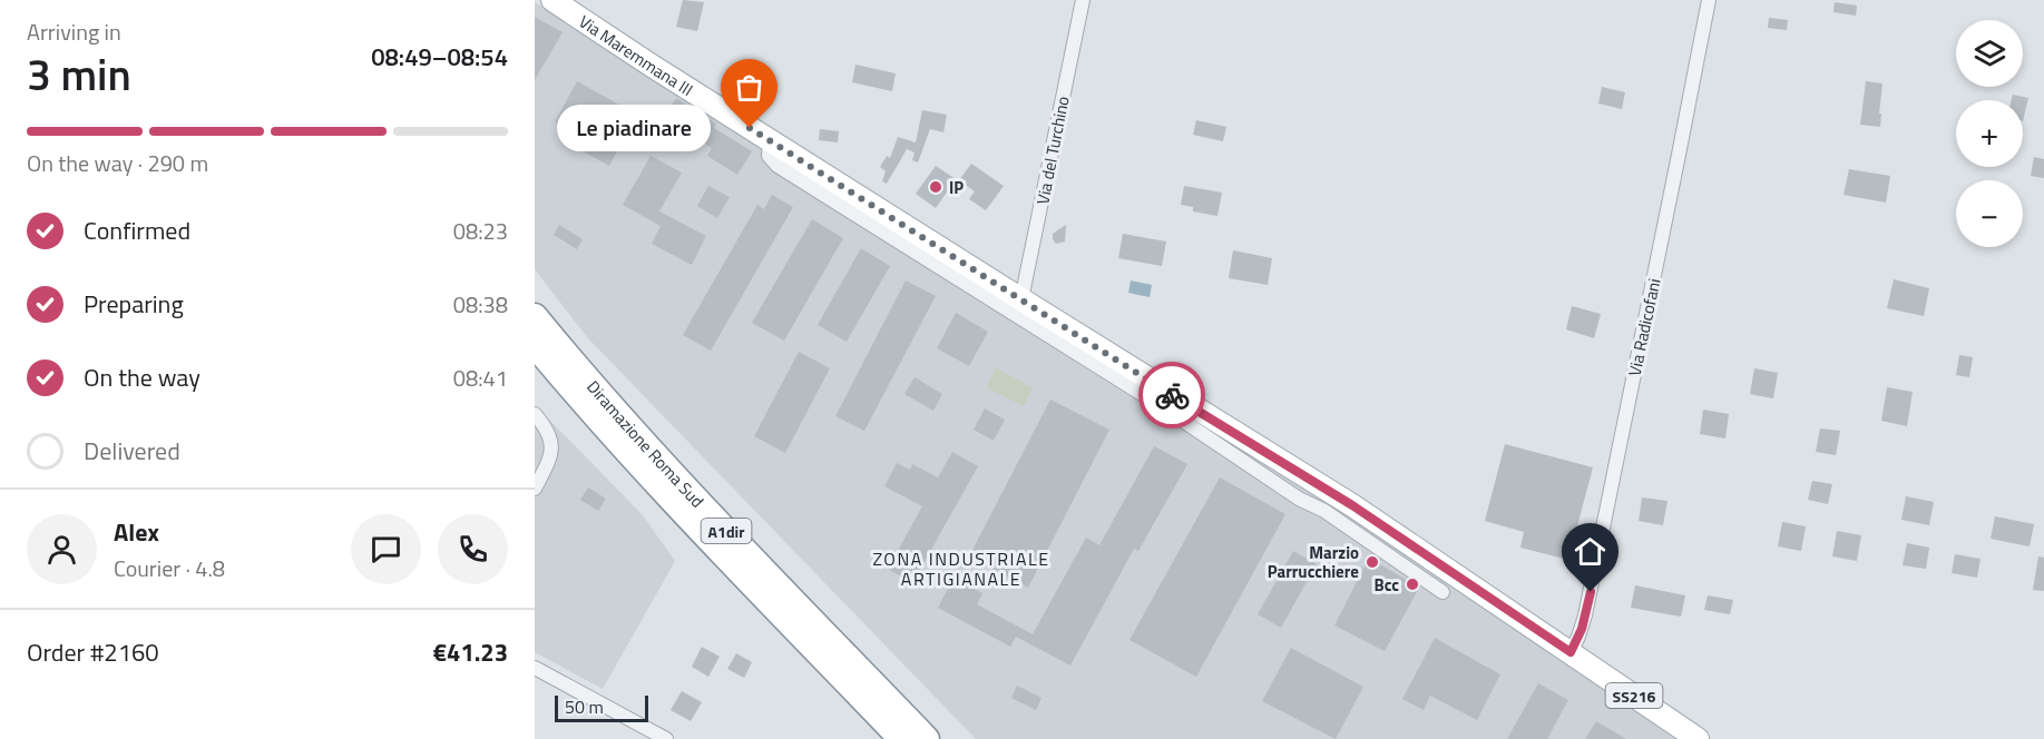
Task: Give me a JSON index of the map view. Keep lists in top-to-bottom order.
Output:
{
  "streets": {
    "highway": ["Diramazione Roma Sud", "A1dir"],
    "main road": ["Via Maremmana III", "SS216"],
    "street": ["Via del Turchino", "Via Radicofani"]
  },
  "crossings": [
    ["Via Maremmana III", "Via del Turchino"],
    ["Via Maremmana III", "Via Radicofani"]
  ],
  "districts": ["ZONA INDUSTRIALE ARTIGIANALE"],
  "places": [
    "Le piadinare",
    "IP",
    "Marzio Parrucchiere",
    "Bcc"
  ],
  "scale_bar": "50 m",
  "page": {
    "heading": ["3 min", "Arriving in", "08:49–08:54"],
    "panel": [
      "Alex",
      "Courier · 4.8",
      "Order #2160",
      "€41.23"
    ],
    "map_buttons": ["+", "−"],
    "bubble": "Le piadinare",
    "bar": "On the way · 290 m",
    "list": [
      ["Confirmed", "08:23"],
      ["Preparing", "08:38"],
      ["On the way", "08:41"],
      "Delivered"
    ],
    "scale": "50 m"
  }
}
